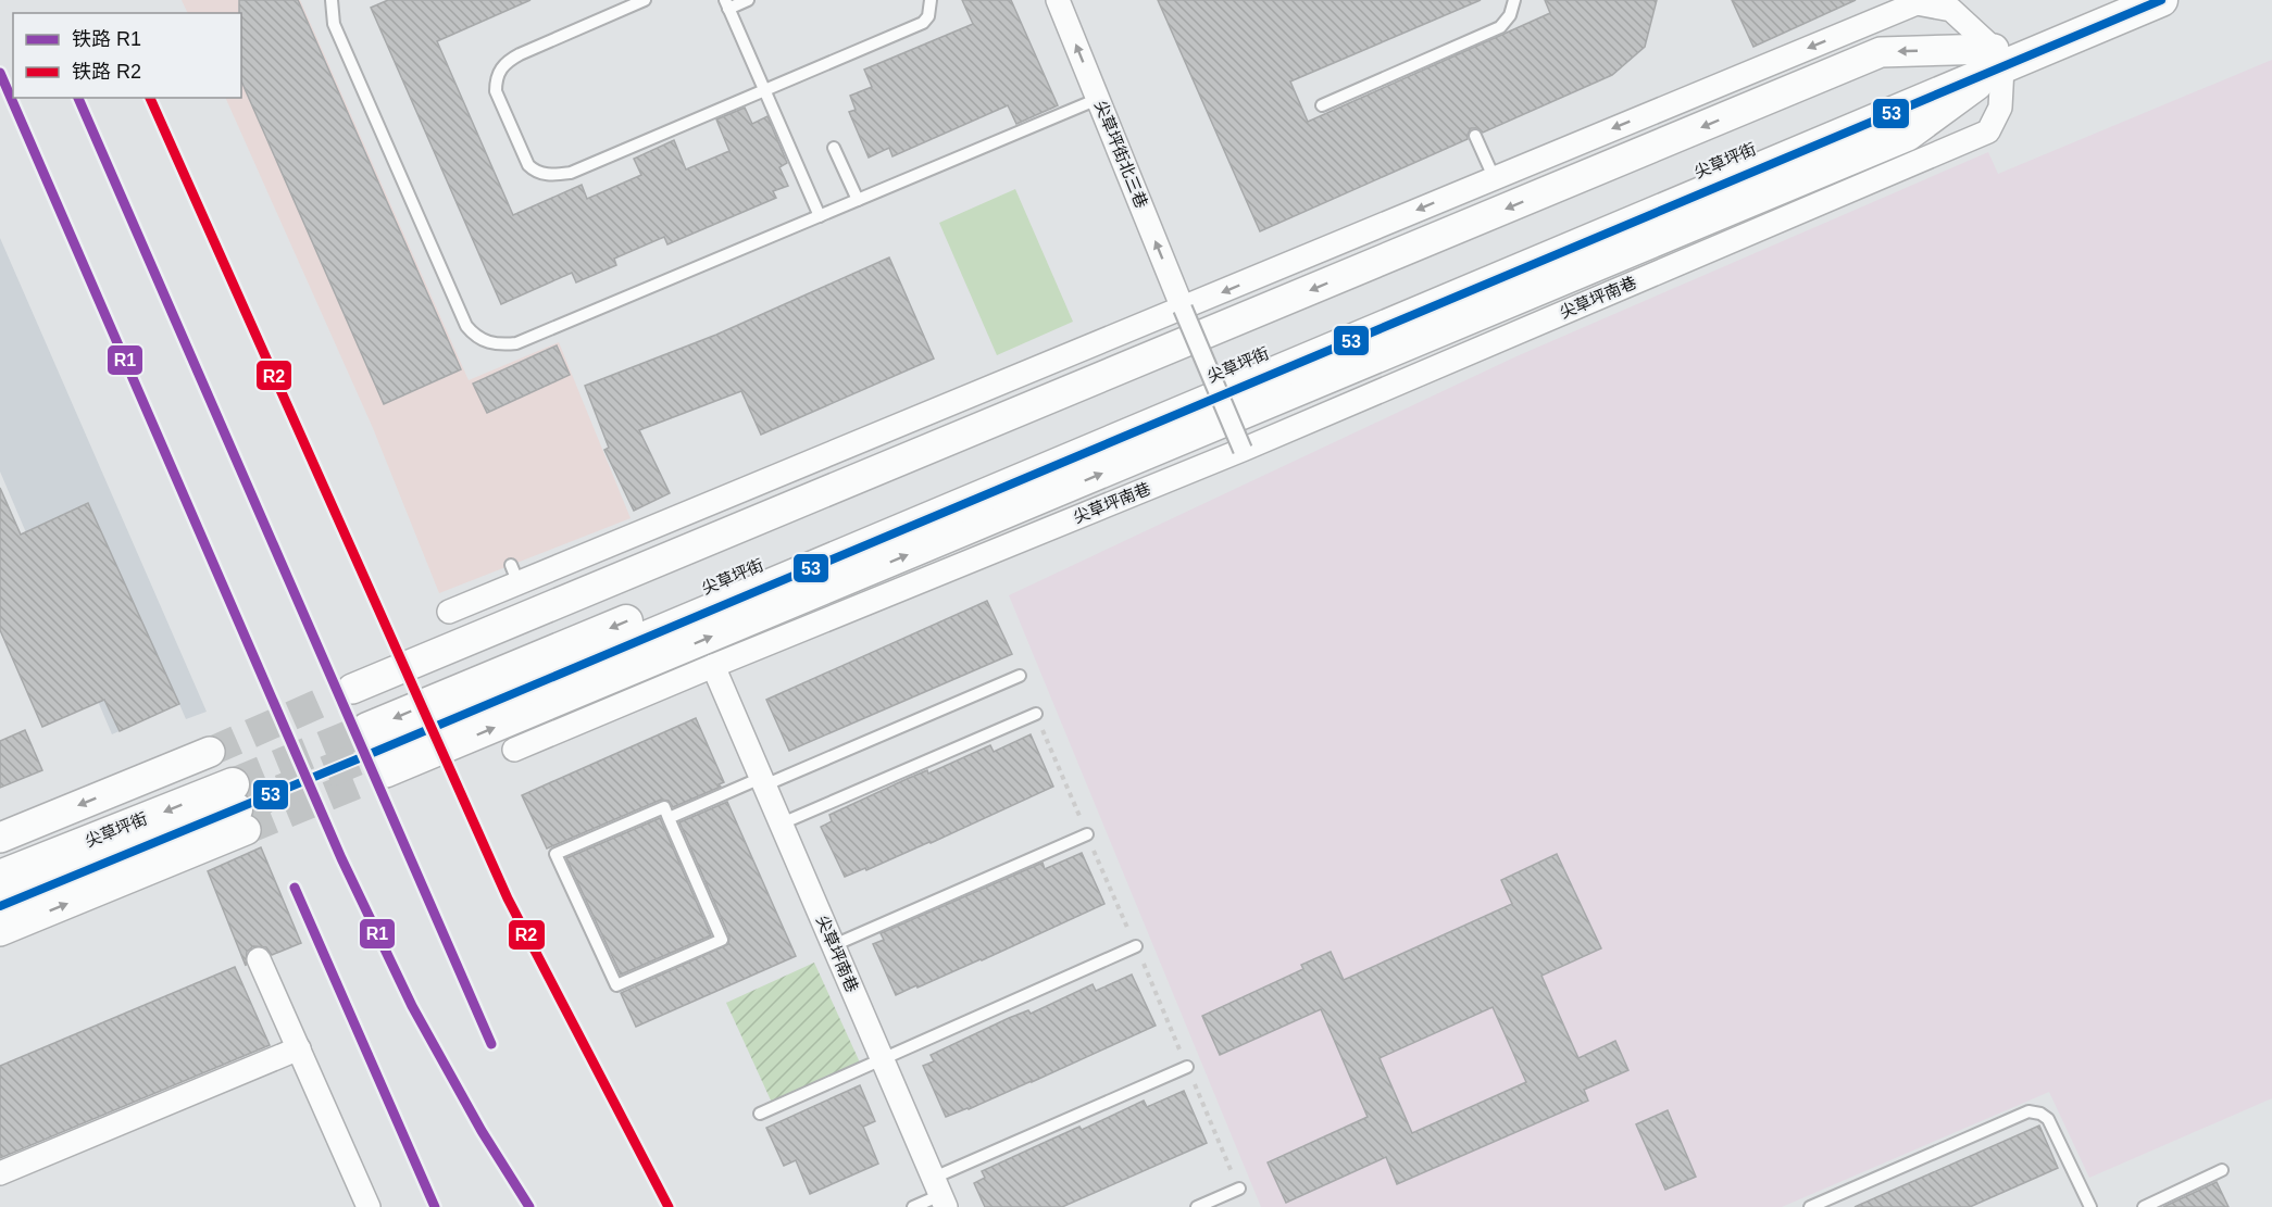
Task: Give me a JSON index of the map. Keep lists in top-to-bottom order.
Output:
{
  "streets": {
    "main road": ["尖草坪街"],
    "street": ["尖草坪街北三巷", "尖草坪南巷"]
  },
  "crossings": [
    ["尖草坪街", "尖草坪南巷"]
  ],
  "one_way": ["尖草坪街北三巷"],
  "lines": ["transit line 53", "rail line R1", "rail line R2"],
  "legend": ["铁路 R1", "铁路 R2"]
}
